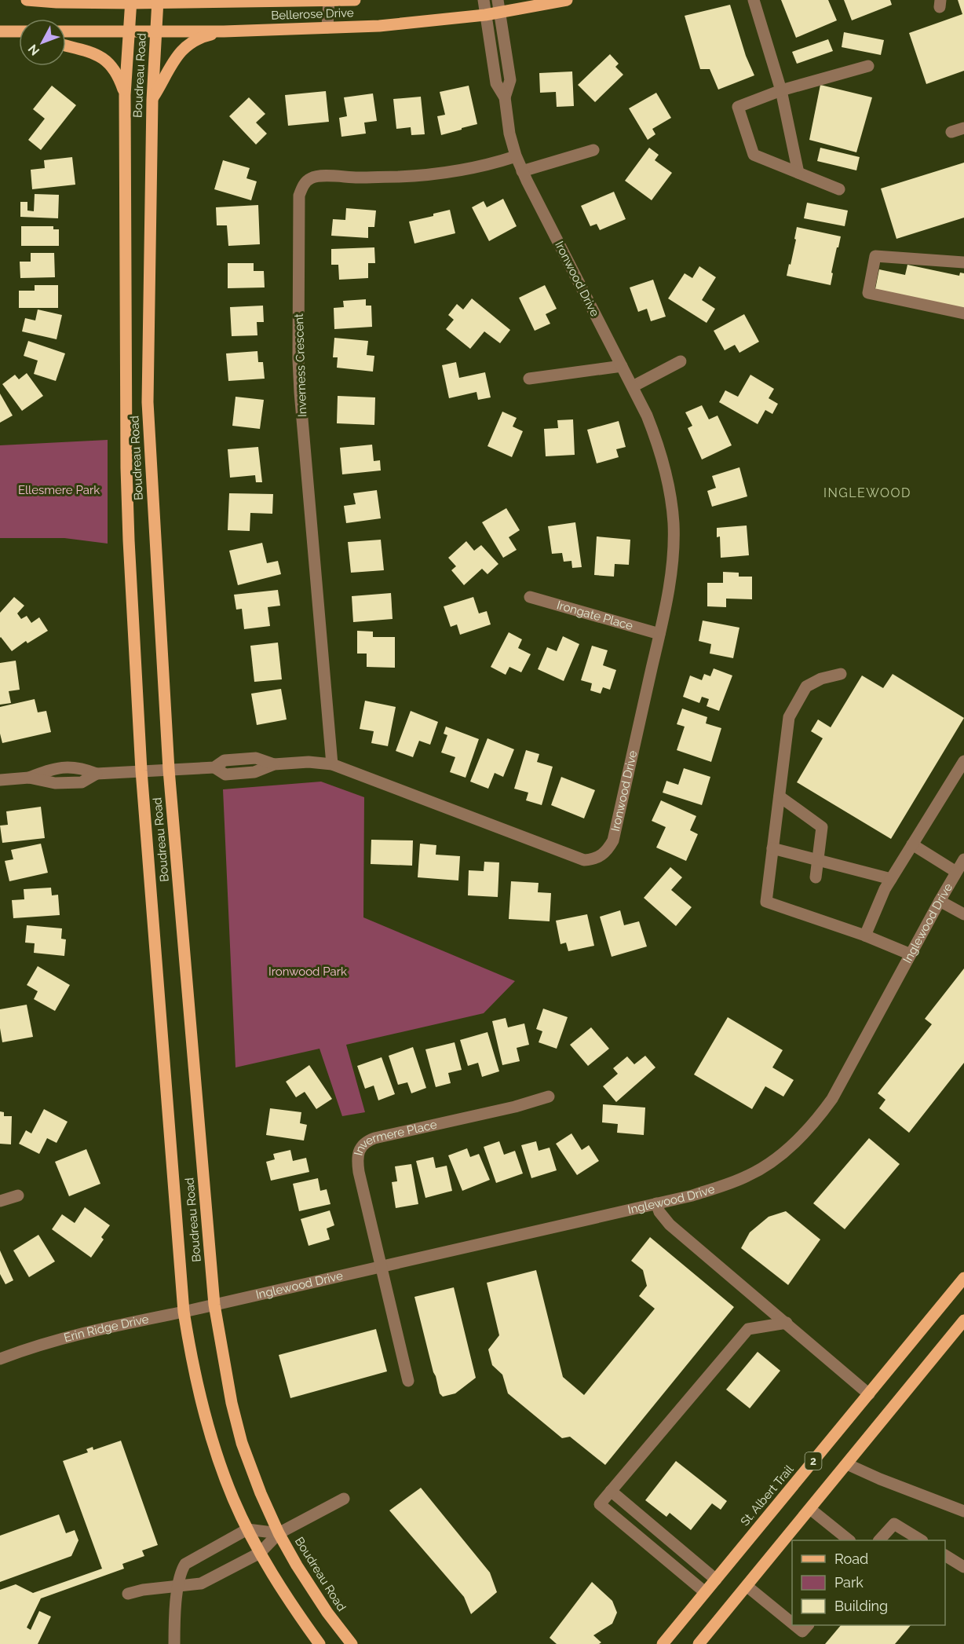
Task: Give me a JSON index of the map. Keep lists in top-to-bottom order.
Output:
{
  "streets": {
    "main road": [
      "Bellerose Drive",
      "Boudreau Road",
      "2",
      "St. Albert Trail"
    ],
    "street": [
      "Ironwood Drive",
      "Inverness Crescent",
      "Irongate Place",
      "Inglewood Drive",
      "Invermere Place",
      "Erin Ridge Drive"
    ]
  },
  "crossings": [
    ["Bellerose Drive", "Boudreau Road"],
    ["Bellerose Drive", "Ironwood Drive"],
    ["Boudreau Road", "Ironwood Drive"],
    ["Boudreau Road", "Inglewood Drive"],
    ["Boudreau Road", "Erin Ridge Drive"],
    ["Ironwood Drive", "Inverness Crescent"],
    ["Ironwood Drive", "Irongate Place"],
    ["Inglewood Drive", "Invermere Place"],
    ["Inglewood Drive", "Erin Ridge Drive"]
  ],
  "districts": ["INGLEWOOD"],
  "parks": ["Ellesmere Park", "Ironwood Park"],
  "legend": ["Road", "Park", "Building"],
  "north": "bottom left"
}
